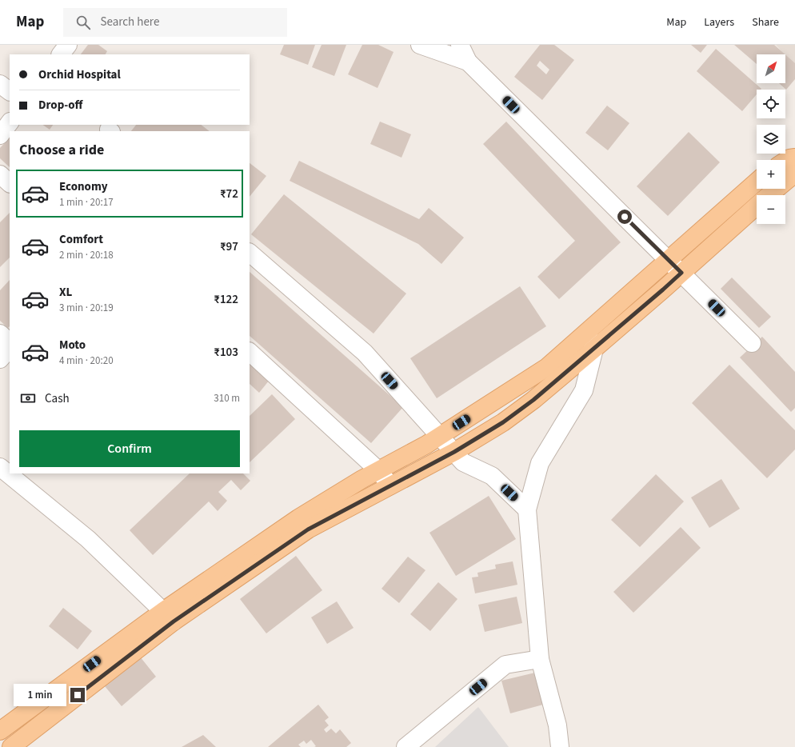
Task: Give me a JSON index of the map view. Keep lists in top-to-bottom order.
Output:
{
  "north": "top right",
  "page": {
    "header": "Map",
    "search": "Search here",
    "nav": ["Map", "Layers", "Share"],
    "map_buttons": ["+", "−"],
    "banner": ["Orchid Hospital", "Drop-off"],
    "heading": "Choose a ride",
    "list": [
      {
        "name": "Economy",
        "note": "1 min · 20:17",
        "value": "₹72"
      },
      {
        "name": "Comfort",
        "note": "2 min · 20:18",
        "value": "₹97"
      },
      {
        "name": "XL",
        "note": "3 min · 20:19",
        "value": "₹122"
      },
      {
        "name": "Moto",
        "note": "4 min · 20:20",
        "value": "₹103"
      }
    ],
    "pay": ["Cash", "310 m"],
    "buttons": "Confirm",
    "bubble": "1 min"
  }
}
